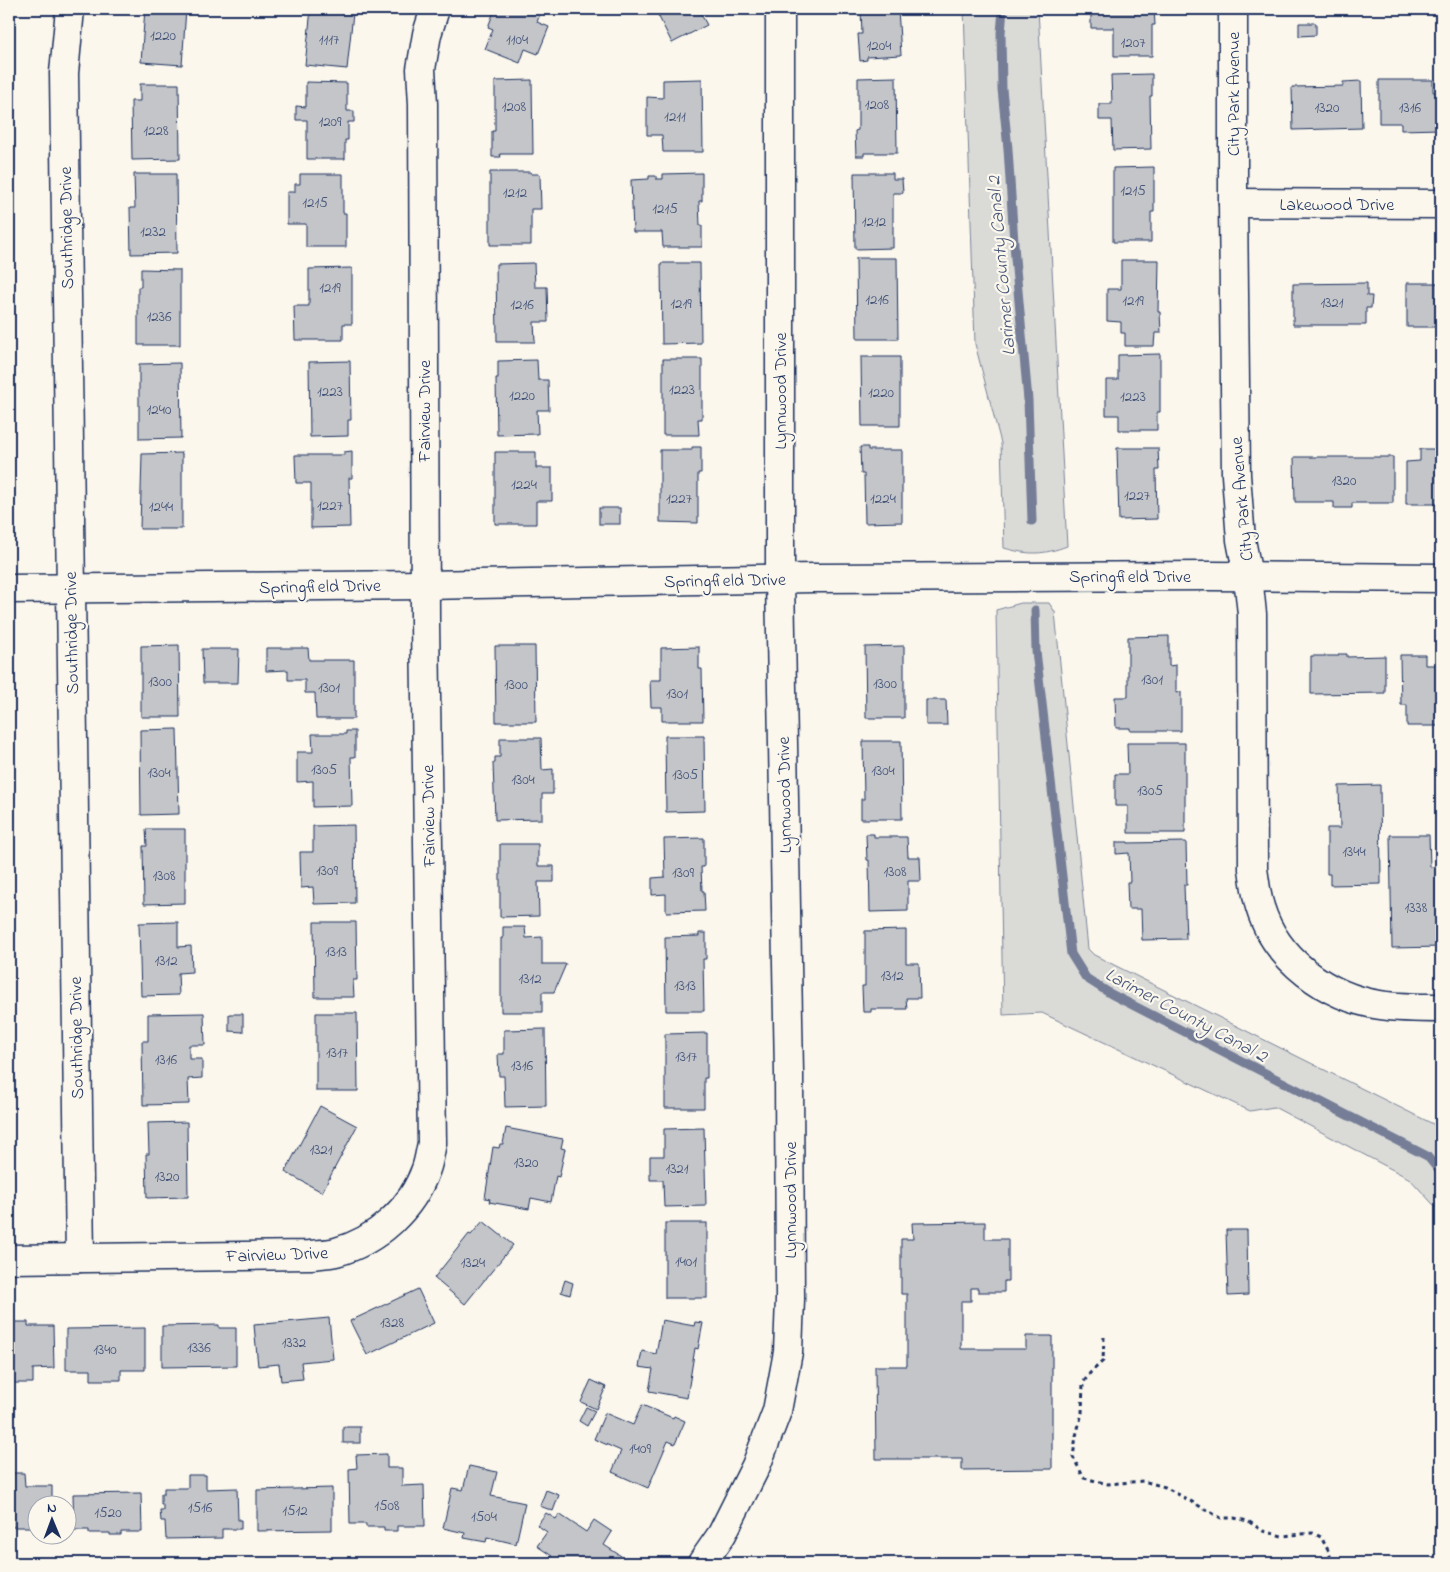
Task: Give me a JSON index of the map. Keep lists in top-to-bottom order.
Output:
{
  "streets": {
    "street": [
      "City Park Avenue",
      "Lakewood Drive",
      "Southridge Drive",
      "Lynnwood Drive",
      "Fairview Drive",
      "Springfield Drive"
    ]
  },
  "crossings": [
    ["City Park Avenue", "Lakewood Drive"],
    ["City Park Avenue", "Springfield Drive"],
    ["Southridge Drive", "Fairview Drive"],
    ["Southridge Drive", "Springfield Drive"],
    ["Lynnwood Drive", "Springfield Drive"],
    ["Fairview Drive", "Springfield Drive"]
  ],
  "water": ["Larimer County Canal 2"],
  "house_numbers": [
    "1220",
    "1117",
    "1104",
    "1207",
    "1204",
    "1208",
    "1208",
    "1320",
    "1316",
    "1211",
    "1209",
    "1228",
    "1215",
    "1212",
    "1215",
    "1215",
    "1212",
    "1232",
    "1219",
    "1216",
    "1219",
    "1321",
    "1219",
    "1216",
    "1236",
    "1223",
    "1223",
    "1220",
    "1220",
    "1223",
    "1240",
    "1320",
    "1224",
    "1227",
    "1227",
    "1224",
    "1227",
    "1244",
    "1301",
    "1300",
    "1300",
    "1300",
    "1301",
    "1301",
    "1305",
    "1304",
    "1304",
    "1305",
    "1304",
    "1305",
    "1344",
    "1309",
    "1308",
    "1309",
    "1308",
    "1338",
    "1313",
    "1312",
    "1312",
    "1312",
    "1313",
    "1317",
    "1317",
    "1316",
    "1316",
    "1321",
    "1320",
    "1321",
    "1320",
    "1401",
    "1324",
    "1328",
    "1332",
    "1336",
    "1340",
    "1409",
    "1508",
    "1516",
    "1512",
    "1520",
    "1504"
  ],
  "north": "top"
}
